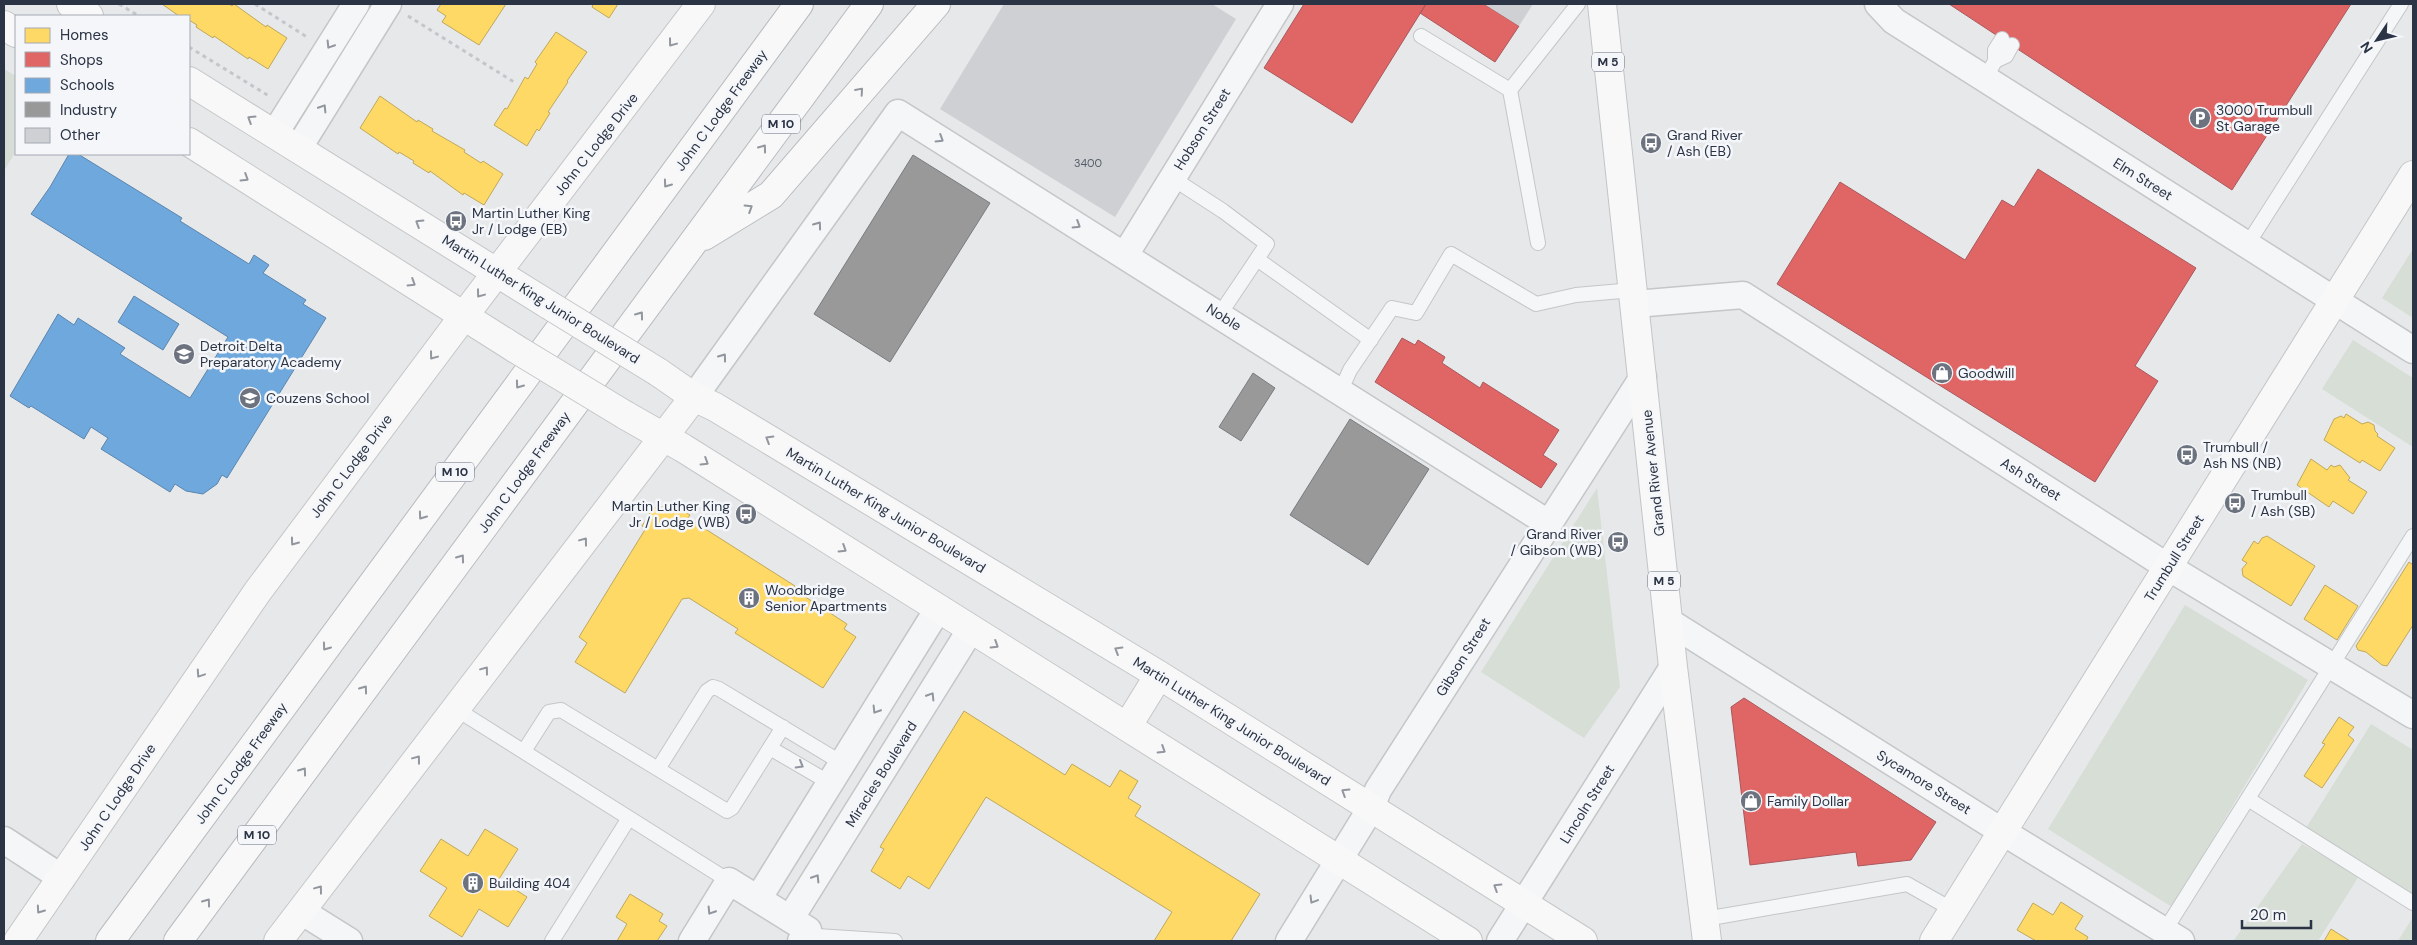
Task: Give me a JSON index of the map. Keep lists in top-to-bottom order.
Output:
{
  "streets": {
    "main road": [
      "M 5",
      "John C Lodge Freeway",
      "M 10",
      "John C Lodge Drive",
      "Martin Luther King Junior Boulevard",
      "Grand River Avenue",
      "Trumbull Street"
    ],
    "street": [
      "Hobson Street",
      "Elm Street",
      "Noble",
      "Ash Street",
      "Gibson Street",
      "Miracles Boulevard",
      "Sycamore Street",
      "Lincoln Street"
    ]
  },
  "crossings": [
    ["Hobson Street", "Noble"],
    ["John C Lodge Drive", "Martin Luther King Junior Boulevard"],
    ["Elm Street", "Trumbull Street"],
    ["Martin Luther King Junior Boulevard", "Noble"],
    ["Martin Luther King Junior Boulevard", "Gibson Street"],
    ["Martin Luther King Junior Boulevard", "Lincoln Street"],
    ["Noble", "Gibson Street"],
    ["Grand River Avenue", "Ash Street"],
    ["Grand River Avenue", "Gibson Street"],
    ["Grand River Avenue", "Sycamore Street"],
    ["Grand River Avenue", "Lincoln Street"],
    ["Ash Street", "Trumbull Street"],
    ["Trumbull Street", "Sycamore Street"]
  ],
  "places": {
    "parking": ["3000 Trumbull St Garage"],
    "bus stop": [
      "Grand River / Ash (EB)",
      "Martin Luther King Jr / Lodge (EB)",
      "Trumbull / Ash NS (NB)",
      "Trumbull / Ash (SB)",
      "Martin Luther King Jr / Lodge (WB)",
      "Grand River / Gibson (WB)"
    ],
    "school or university": ["Detroit Delta Preparatory Academy", "Couzens School"],
    "shop": ["Goodwill", "Family Dollar"],
    "building": ["Woodbridge Senior Apartments", "Building 404"]
  },
  "house_numbers": ["3400"],
  "legend": [
    "Homes",
    "Shops",
    "Schools",
    "Industry",
    "Other"
  ],
  "scale_bar": "20 m",
  "north": "bottom left"
}
